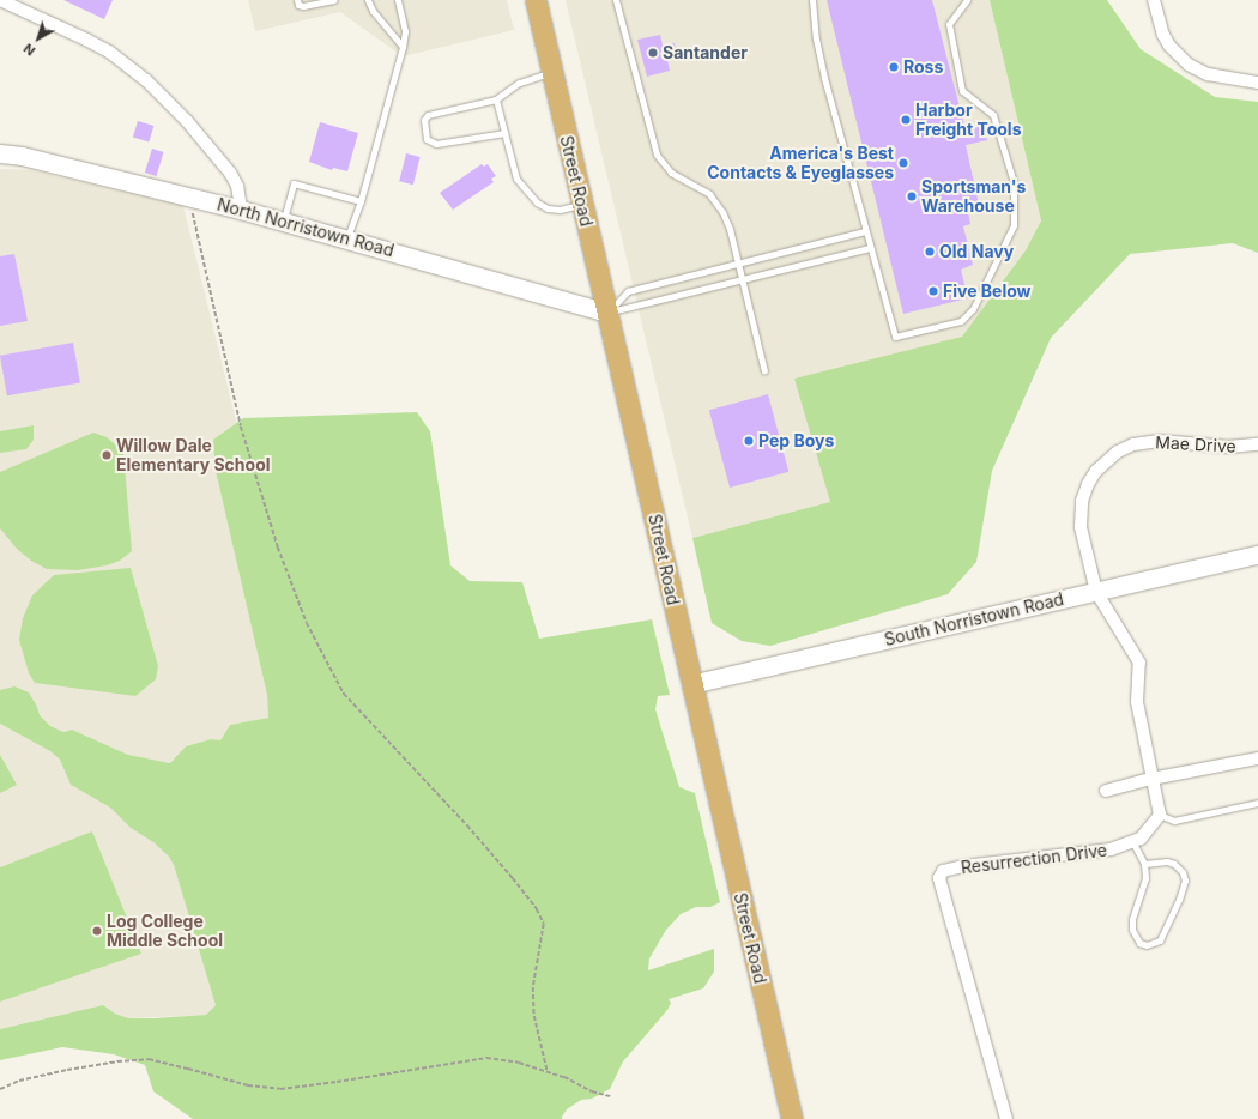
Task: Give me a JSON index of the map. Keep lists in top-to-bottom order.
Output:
{
  "streets": {
    "main road": ["Street Road"],
    "street": [
      "North Norristown Road",
      "Mae Drive",
      "South Norristown Road",
      "Resurrection Drive"
    ]
  },
  "crossings": [
    ["Street Road", "North Norristown Road"],
    ["Street Road", "South Norristown Road"],
    ["Mae Drive", "South Norristown Road"]
  ],
  "places": [
    "Santander",
    "Ross",
    "Harbor Freight Tools",
    "America's Best Contacts & Eyeglasses",
    "Sportsman's Warehouse",
    "Old Navy",
    "Five Below",
    "Pep Boys",
    "Willow Dale Elementary School",
    "Log College Middle School"
  ],
  "north": "bottom left"
}
